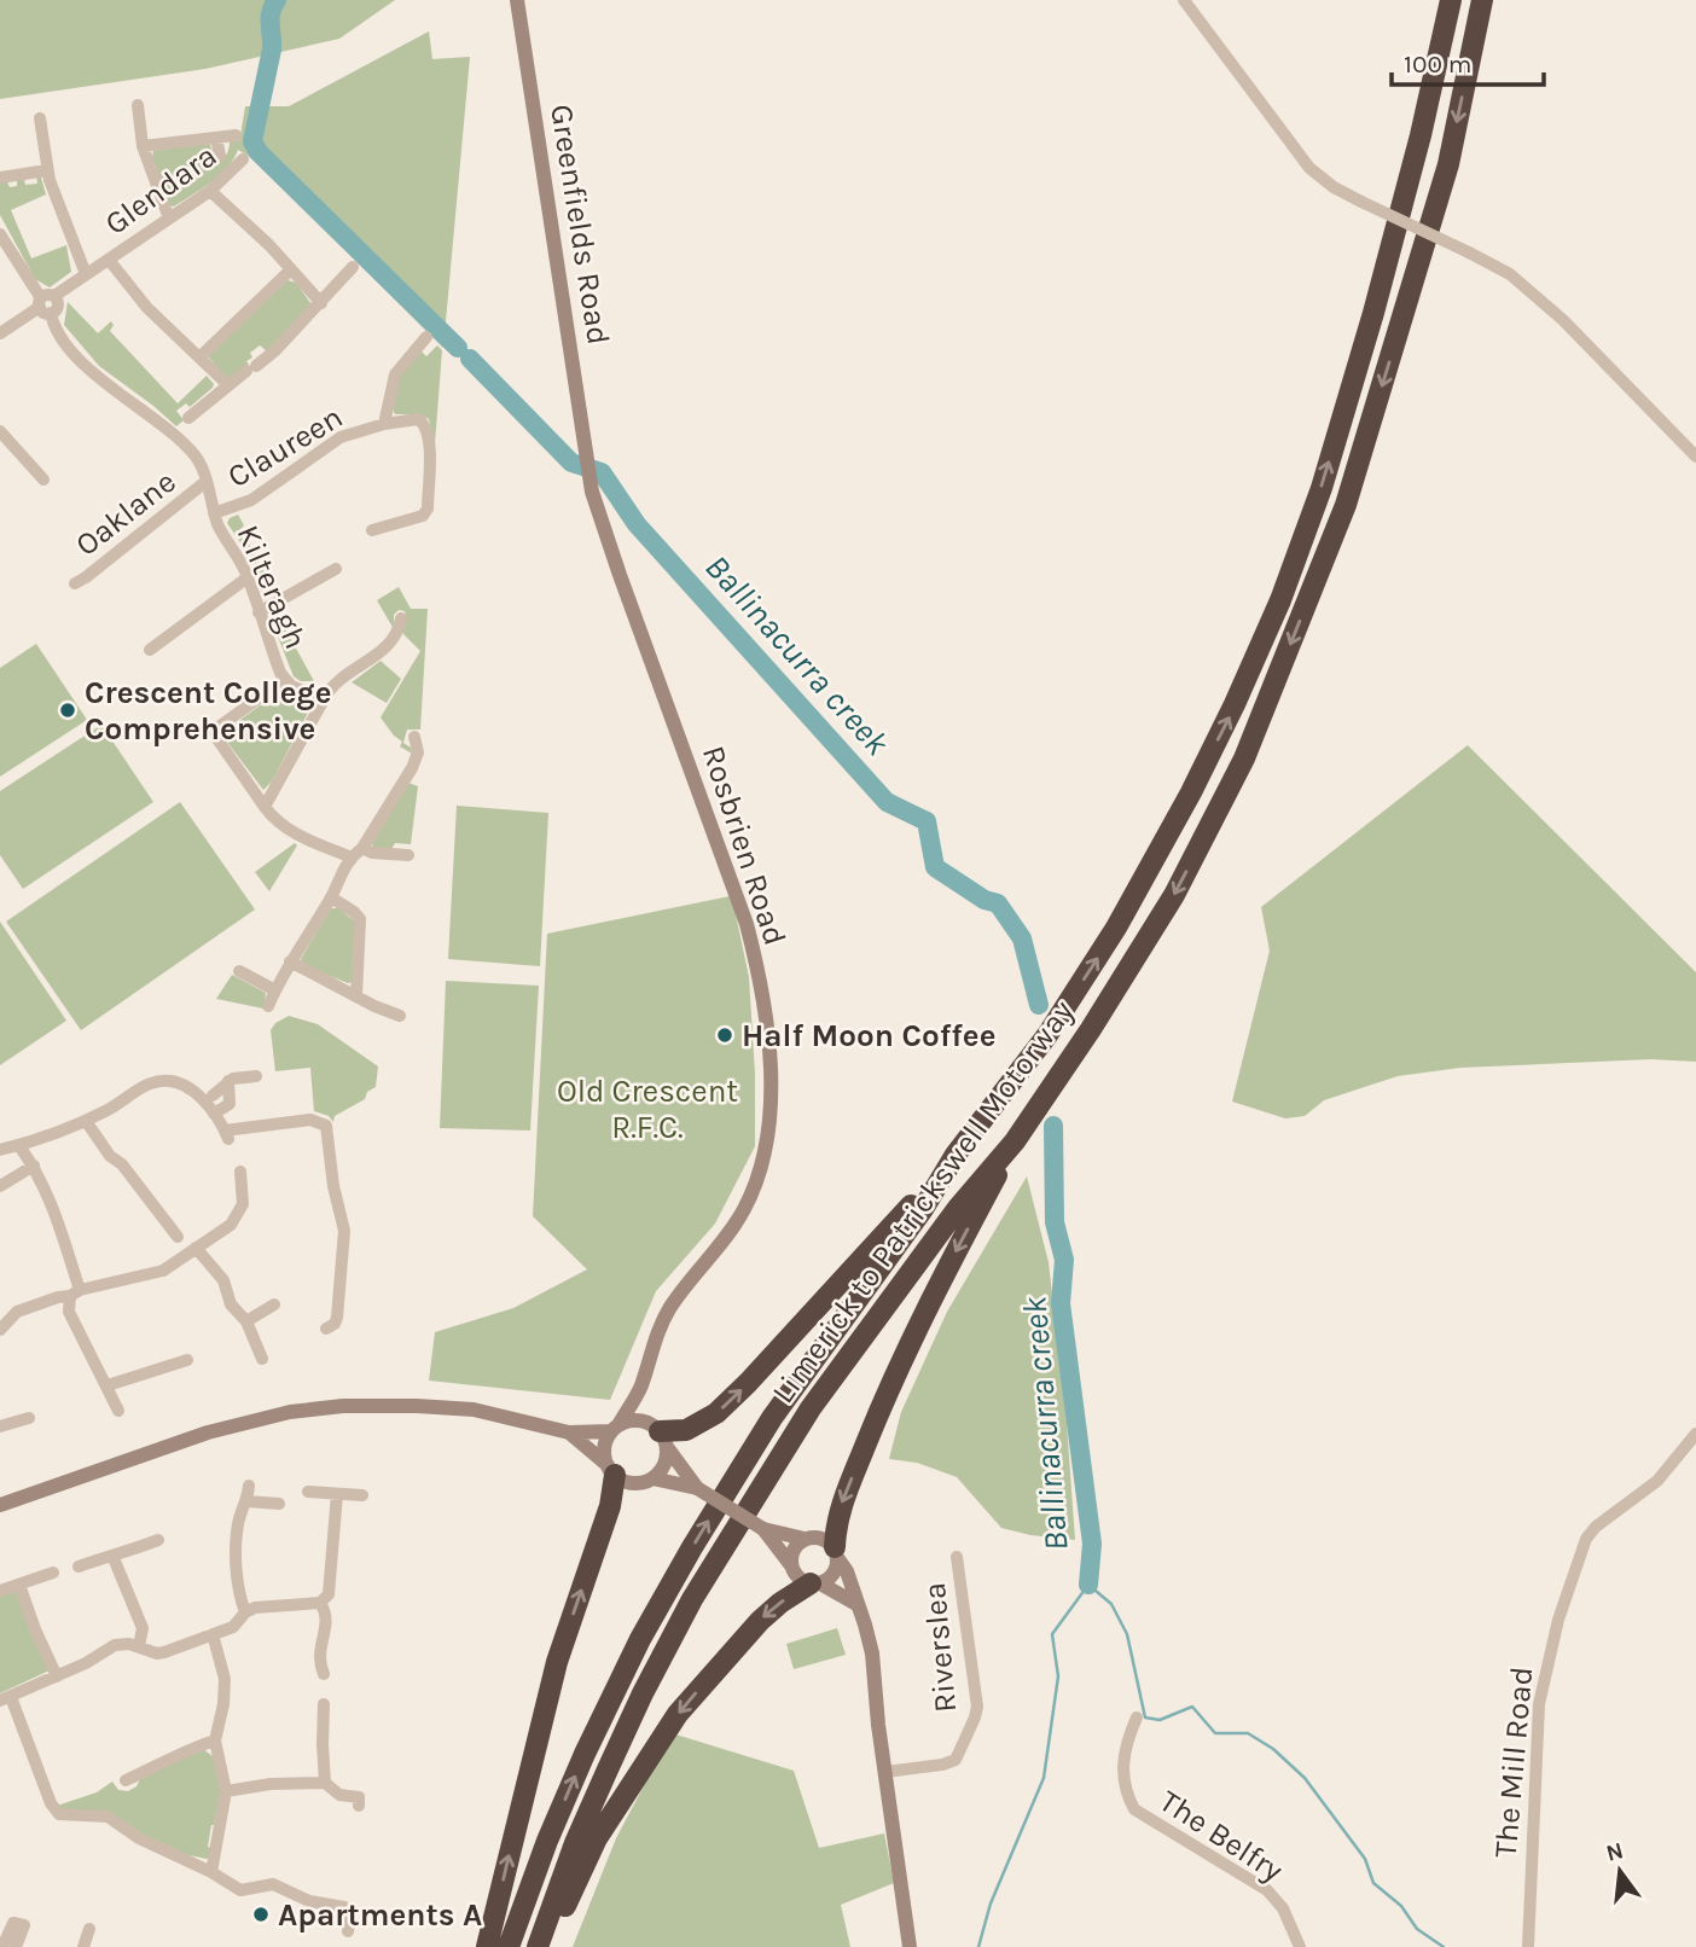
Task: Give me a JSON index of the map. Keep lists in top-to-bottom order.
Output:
{
  "streets": {
    "highway": ["Limerick to Patrickswell Motorway"],
    "street": [
      "Glendara",
      "Greenfields Road",
      "Claureen",
      "Oaklane",
      "Kilteragh",
      "Rosbrien Road",
      "Riverslea",
      "The Mill Road",
      "The Belfry"
    ]
  },
  "crossings": [
    ["Glendara", "Kilteragh"],
    ["Greenfields Road", "Rosbrien Road"],
    ["Claureen", "Kilteragh"],
    ["Oaklane", "Kilteragh"]
  ],
  "water": ["Ballinacurra creek"],
  "parks": ["Old Crescent R.F.C."],
  "places": ["Crescent College Comprehensive", "Half Moon Coffee", "Apartments A"],
  "scale_bar": "100 m",
  "north": "top"
}
